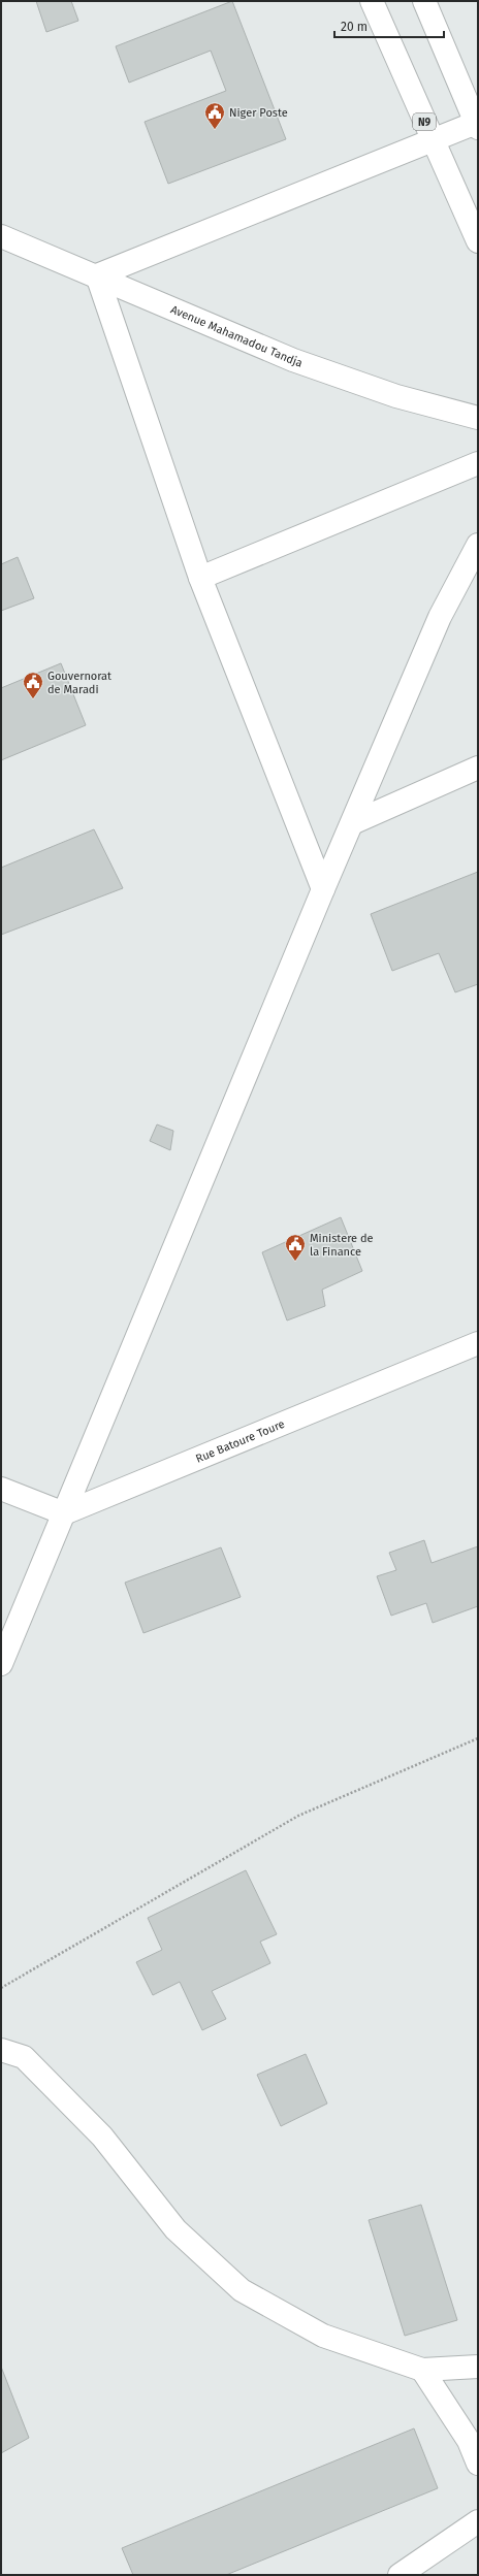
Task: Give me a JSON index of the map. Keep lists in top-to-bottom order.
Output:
{
  "streets": {
    "main road": ["N9", "Avenue Mahamadou Tandja", "Rue Batoure Toure"]
  },
  "places": {
    "public building": ["Niger Poste", "Gouvernorat de Maradi", "Ministere de la Finance"]
  },
  "scale_bar": "20 m"
}
